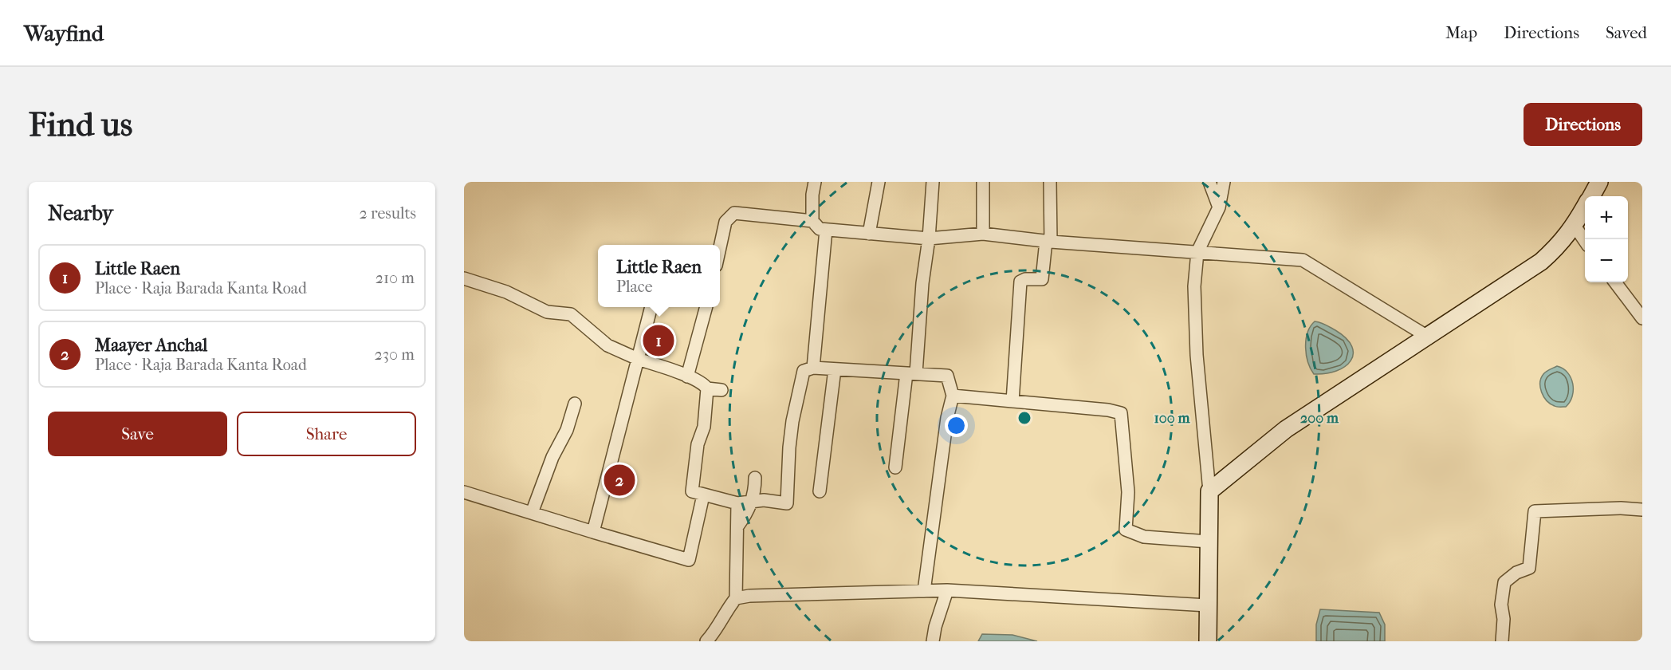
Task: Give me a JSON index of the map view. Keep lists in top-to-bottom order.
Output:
{
  "page": {
    "header": "Wayfind",
    "nav": ["Map", "Directions", "Saved"],
    "buttons": [
      "Directions",
      ["Save", "Share"]
    ],
    "title": "Find us",
    "heading": ["Nearby", "2 results"],
    "map_buttons": ["+", "−"],
    "list": [
      {
        "mark": "1",
        "name": "Little Raen",
        "note": "Place · Raja Barada Kanta Road",
        "value": "210 m"
      },
      {
        "mark": "2",
        "name": "Maayer Anchal",
        "note": "Place · Raja Barada Kanta Road",
        "value": "230 m"
      }
    ],
    "popup": ["Little Raen", "Place"],
    "pins": ["1", "2"]
  },
  "rings": ["100 m", "200 m"]
}
